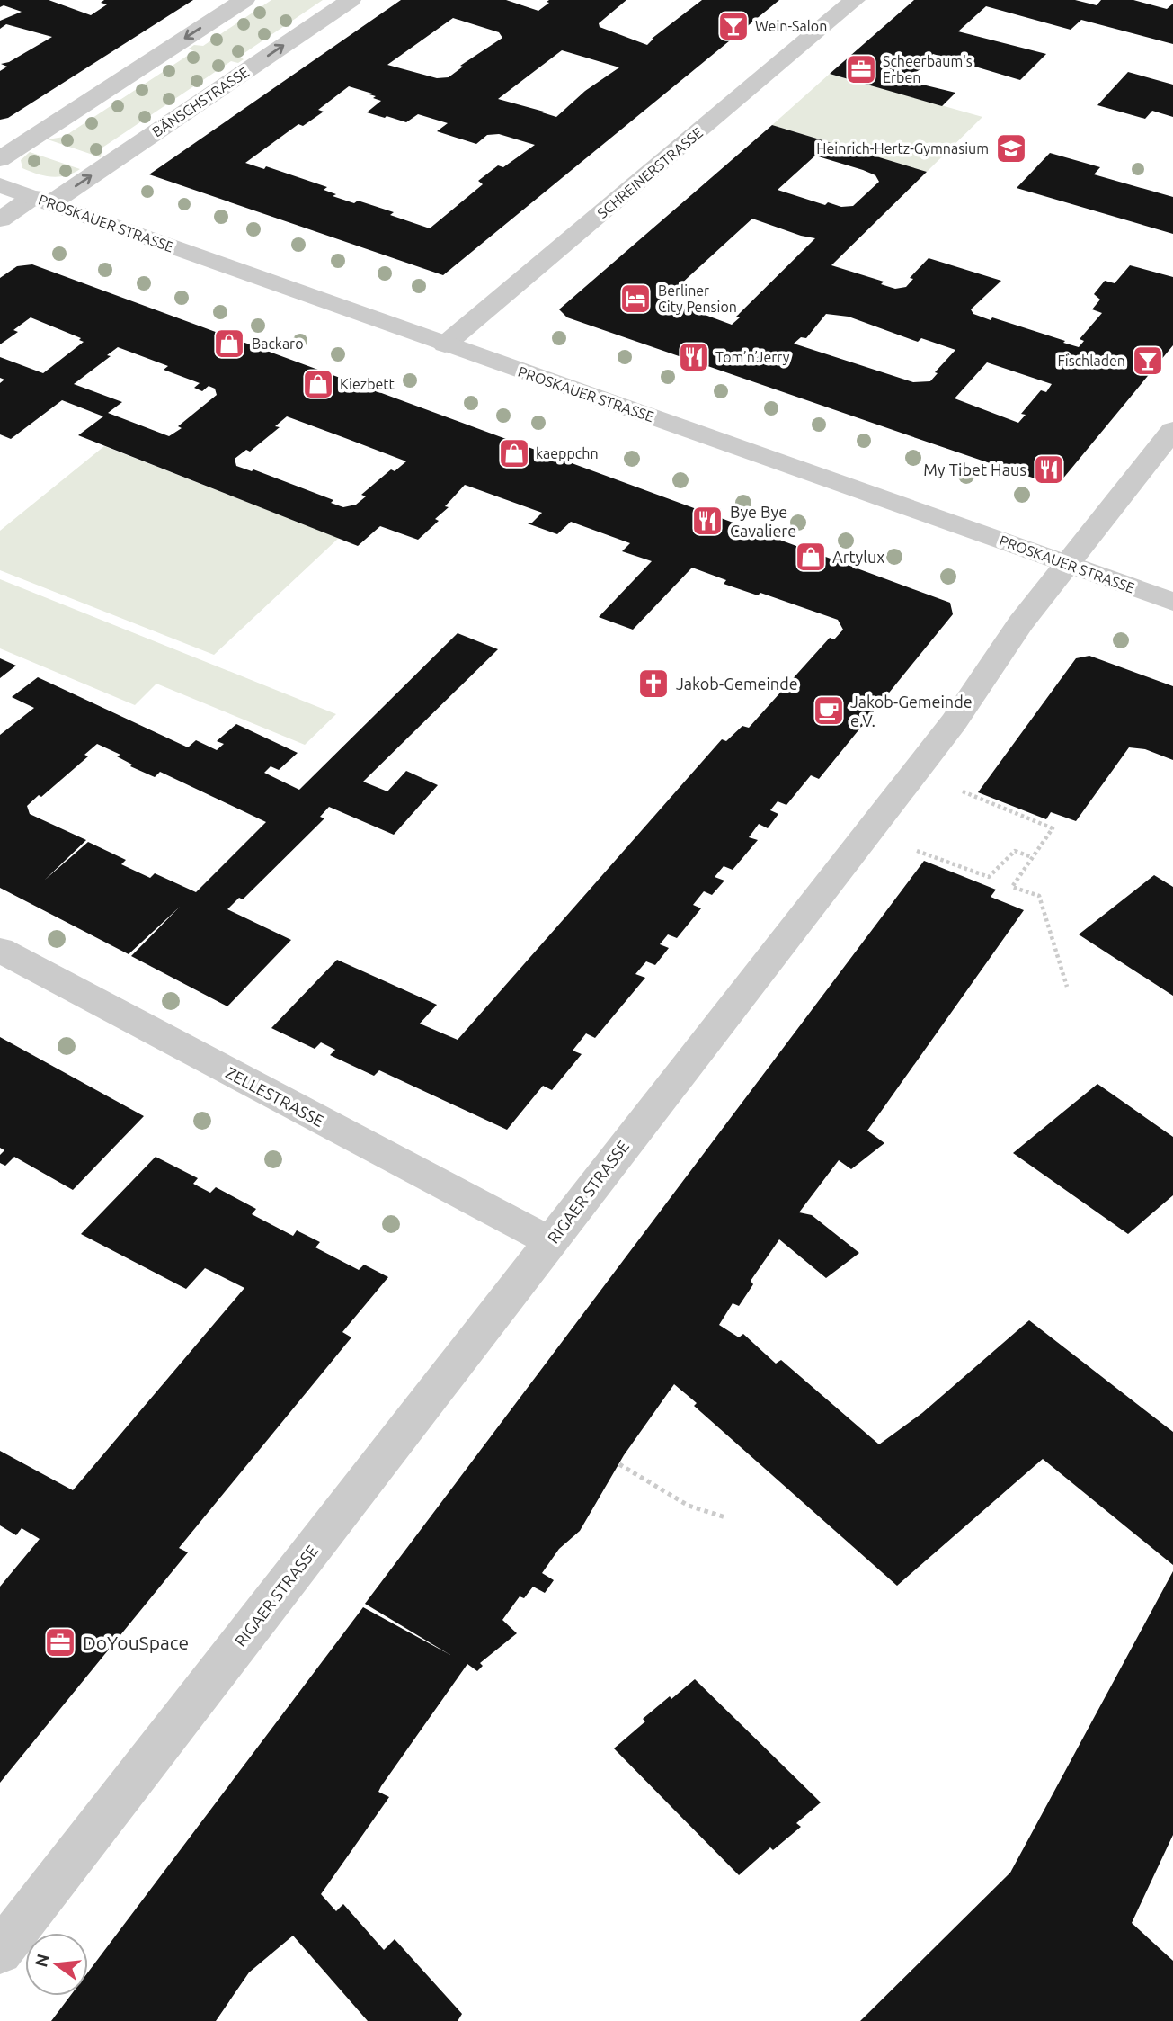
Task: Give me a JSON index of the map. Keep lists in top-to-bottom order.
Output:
{
  "streets": {
    "street": [
      "BÄNSCHSTRASSE",
      "SCHREINERSTRASSE",
      "PROSKAUER STRASSE",
      "ZELLESTRASSE",
      "RIGAER STRASSE"
    ]
  },
  "crossings": [
    ["BÄNSCHSTRASSE", "PROSKAUER STRASSE"],
    ["SCHREINERSTRASSE", "PROSKAUER STRASSE"],
    ["PROSKAUER STRASSE", "RIGAER STRASSE"],
    ["ZELLESTRASSE", "RIGAER STRASSE"]
  ],
  "places": {
    "bar": ["Wein-Salon", "Fischladen"],
    "office": ["Scheerbaum's Erben", "DoYouSpace"],
    "school or university": ["Heinrich-Hertz-Gymnasium"],
    "hotel": ["Berliner City Pension"],
    "shop": [
      "Backaro",
      "Kiezbett",
      "kaeppchn",
      "Artylux"
    ],
    "restaurant": ["Tom’n’Jerry", "My Tibet Haus", "Bye Bye Cavaliere"],
    "church": ["Jakob-Gemeinde"],
    "cafe": ["Jakob-Gemeinde e.V."]
  },
  "north": "left"
}
